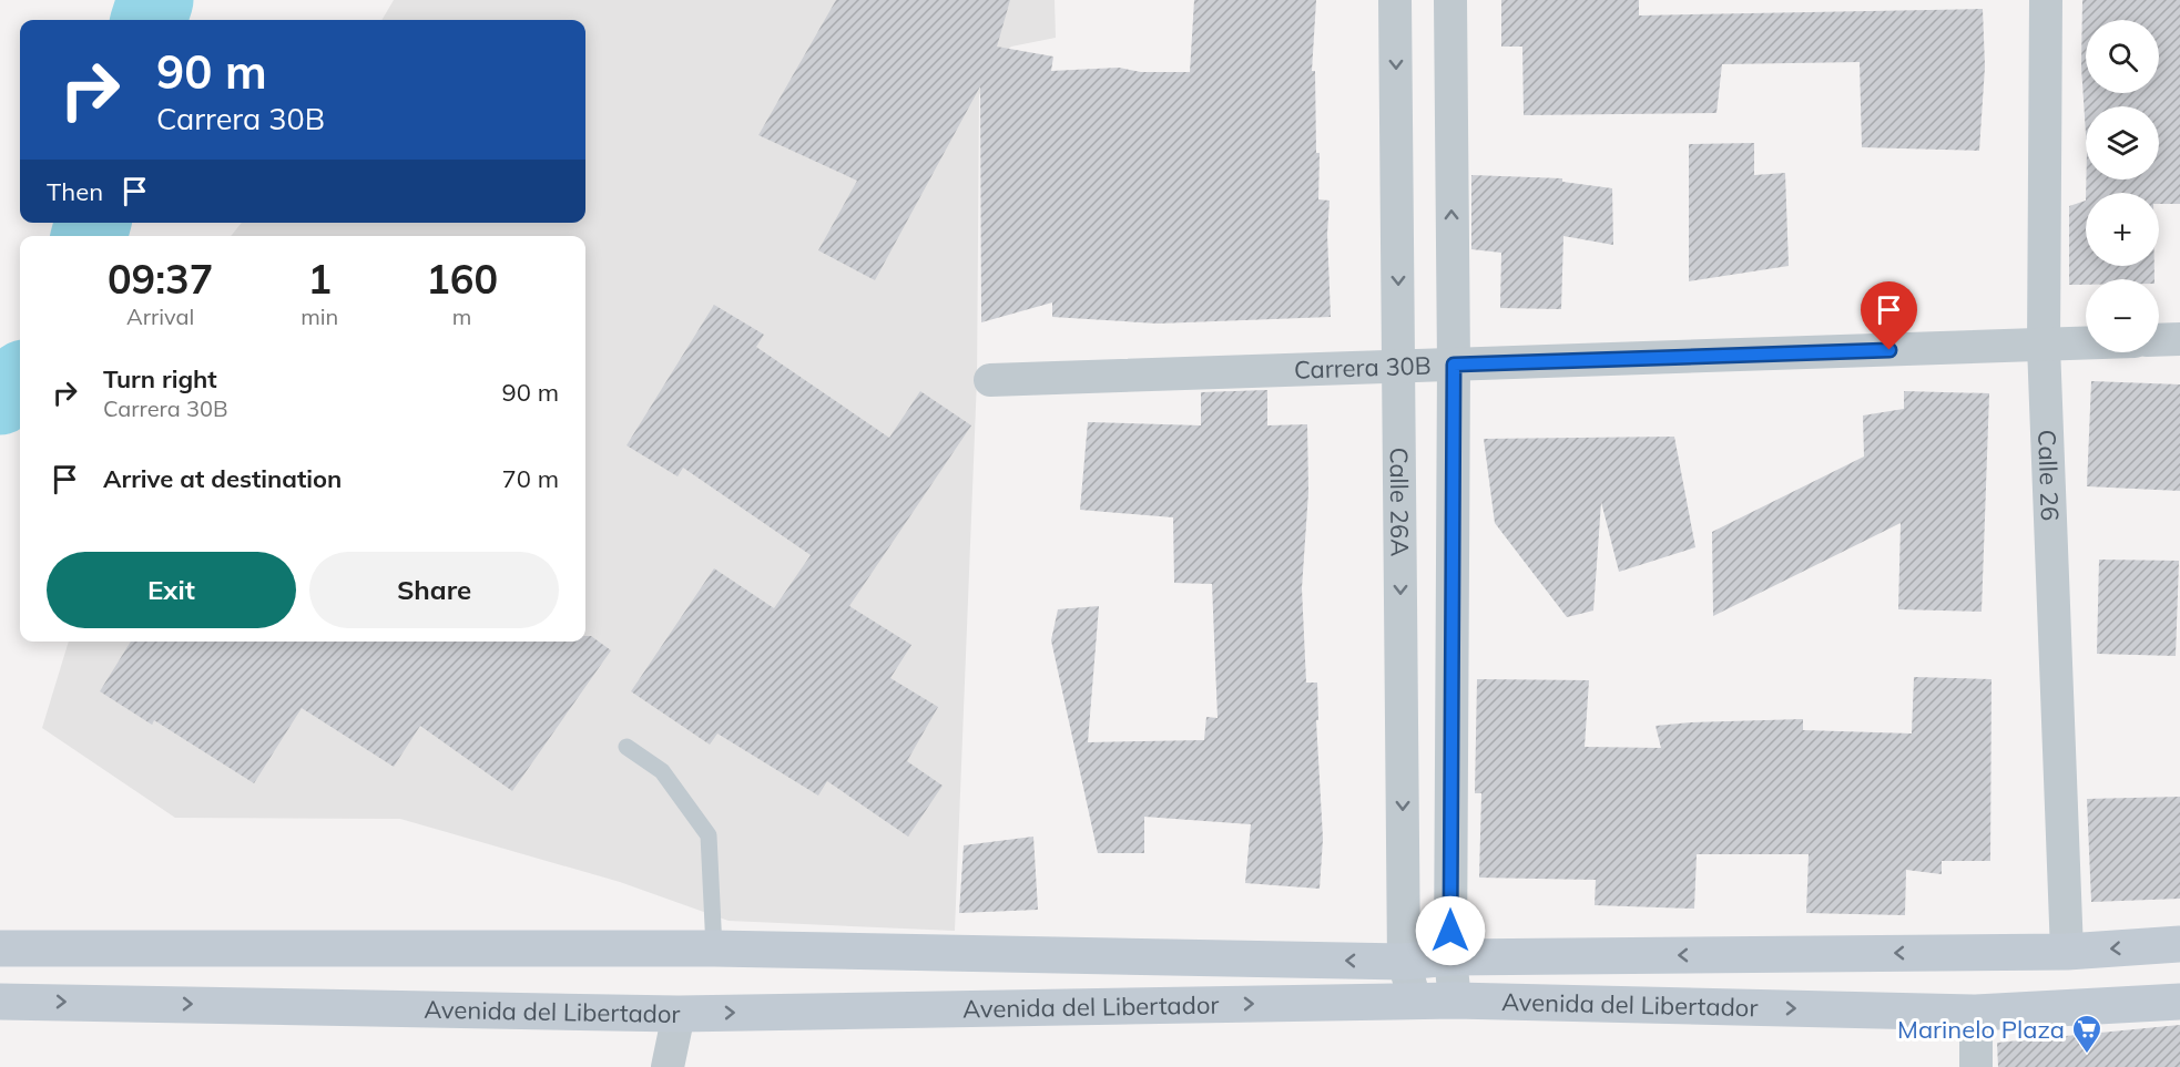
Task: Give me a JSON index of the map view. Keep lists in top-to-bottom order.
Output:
{
  "streets": {
    "main road": ["Avenida del Libertador"],
    "street": ["Carrera 30B", "Calle 26", "Calle 26A"]
  },
  "crossings": [
    ["Carrera 30B", "Calle 26"],
    ["Carrera 30B", "Calle 26A"],
    ["Calle 26", "Avenida del Libertador"],
    ["Calle 26A", "Avenida del Libertador"]
  ],
  "places": {
    "supermarket": ["Marinelo Plaza"]
  },
  "page": {
    "map_buttons": ["+", "−"],
    "turn": ["90 m", "Carrera 30B"],
    "then": "Then",
    "eta": [
      "09:37",
      "Arrival",
      "1",
      "min",
      "160",
      "m"
    ],
    "list": [
      {
        "name": "Turn right",
        "note": "Carrera 30B",
        "value": "90 m"
      },
      {
        "name": "Arrive at destination",
        "value": "70 m"
      }
    ],
    "buttons": ["Exit", "Share"]
  }
}
